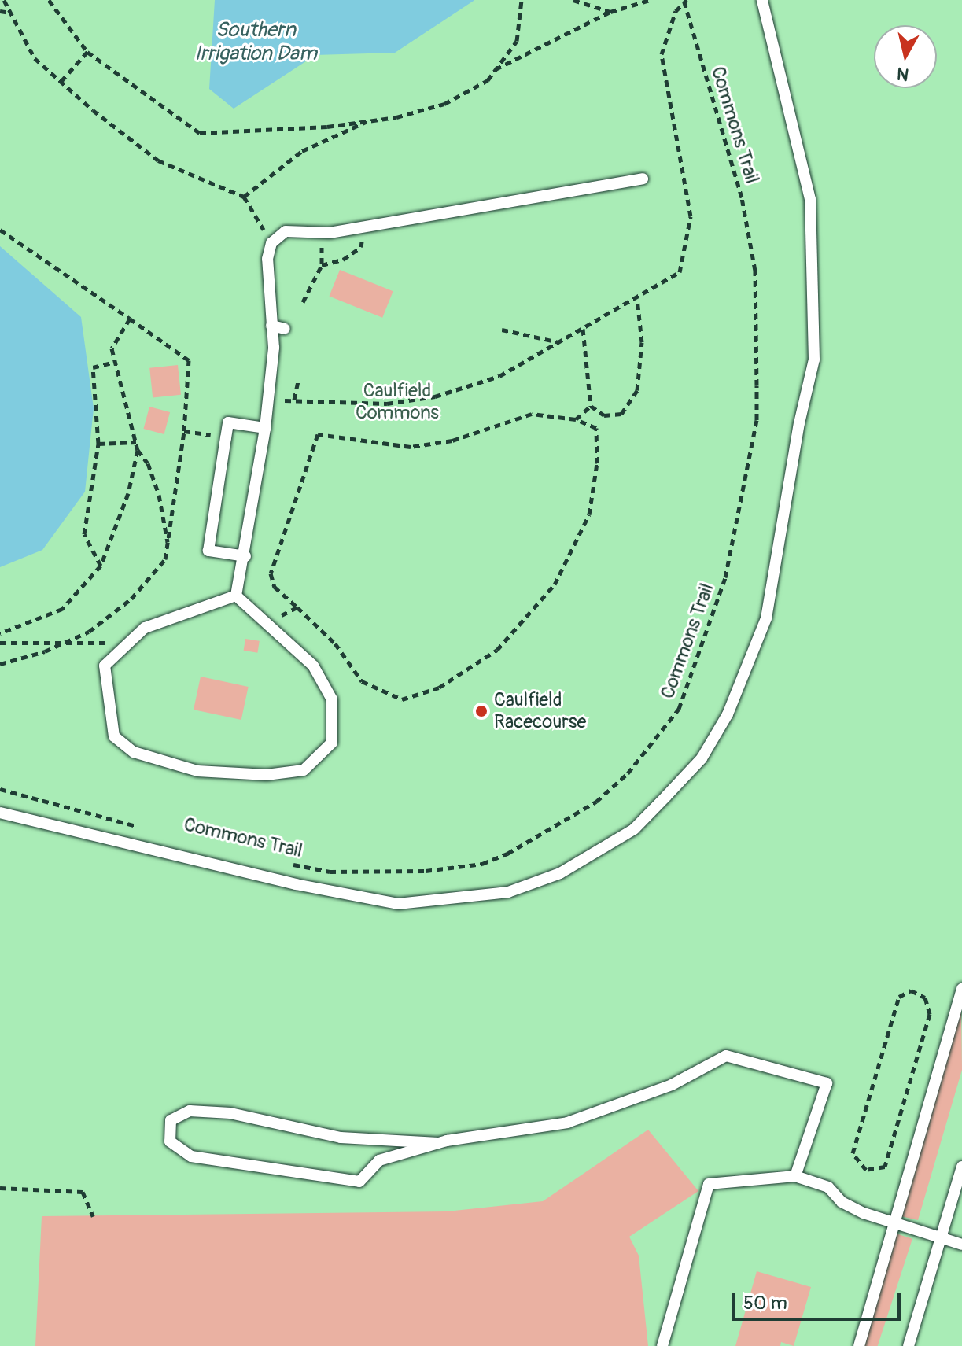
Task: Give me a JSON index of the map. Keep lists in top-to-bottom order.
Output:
{
  "streets": {
    "path": ["Commons Trail"]
  },
  "water": ["Southern Irrigation Dam"],
  "parks": ["Caulfield Commons"],
  "places": ["Caulfield Racecourse"],
  "scale_bar": "50 m",
  "north": "bottom"
}
